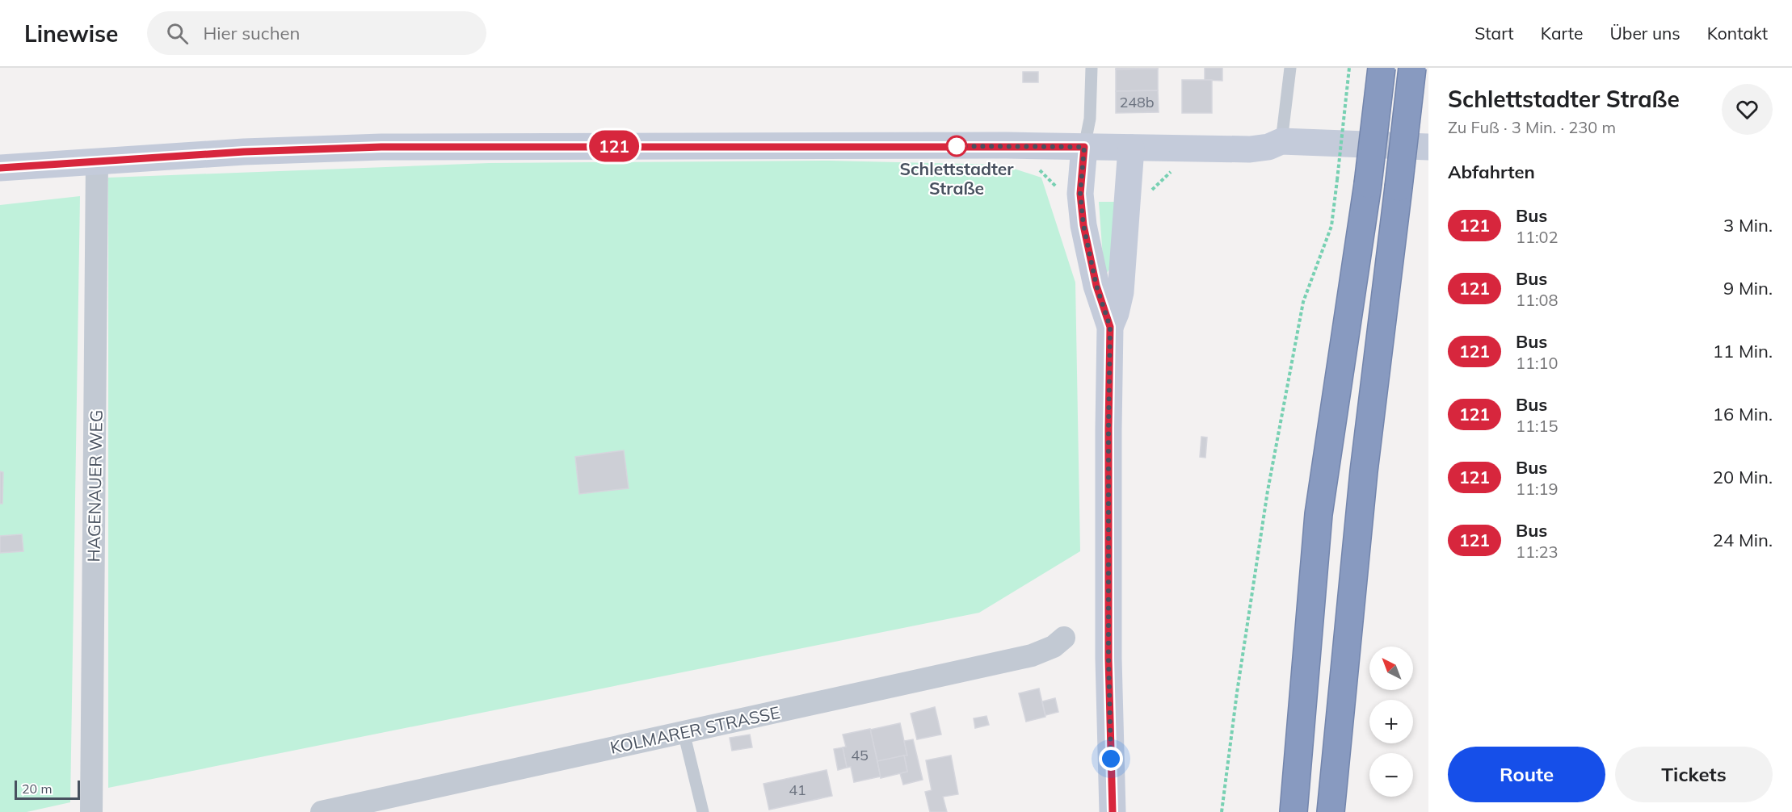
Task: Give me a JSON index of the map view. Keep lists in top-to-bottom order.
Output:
{
  "streets": {
    "street": ["HAGENAUER WEG", "KOLMARER STRASSE"]
  },
  "places": ["Schlettstadter Straße"],
  "lines": ["bus line 121"],
  "house_numbers": ["248b", "45", "41"],
  "scale_bar": "20 m",
  "north": "top left",
  "page": {
    "header": "Linewise",
    "search": "Hier suchen",
    "nav": [
      "Start",
      "Karte",
      "Über uns",
      "Kontakt"
    ],
    "on_map": "121",
    "heading": [
      ["Schlettstadter Straße", "Zu Fuß · 3 Min. · 230 m"],
      "Abfahrten"
    ],
    "list": [
      {
        "mark": "121",
        "name": "Bus",
        "note": "11:02",
        "value": "3 Min."
      },
      {
        "mark": "121",
        "name": "Bus",
        "note": "11:08",
        "value": "9 Min."
      },
      {
        "mark": "121",
        "name": "Bus",
        "note": "11:10",
        "value": "11 Min."
      },
      {
        "mark": "121",
        "name": "Bus",
        "note": "11:15",
        "value": "16 Min."
      },
      {
        "mark": "121",
        "name": "Bus",
        "note": "11:19",
        "value": "20 Min."
      },
      {
        "mark": "121",
        "name": "Bus",
        "note": "11:23",
        "value": "24 Min."
      }
    ],
    "map_buttons": ["+", "−"],
    "buttons": ["Route", "Tickets"],
    "scale": "20 m"
  }
}
